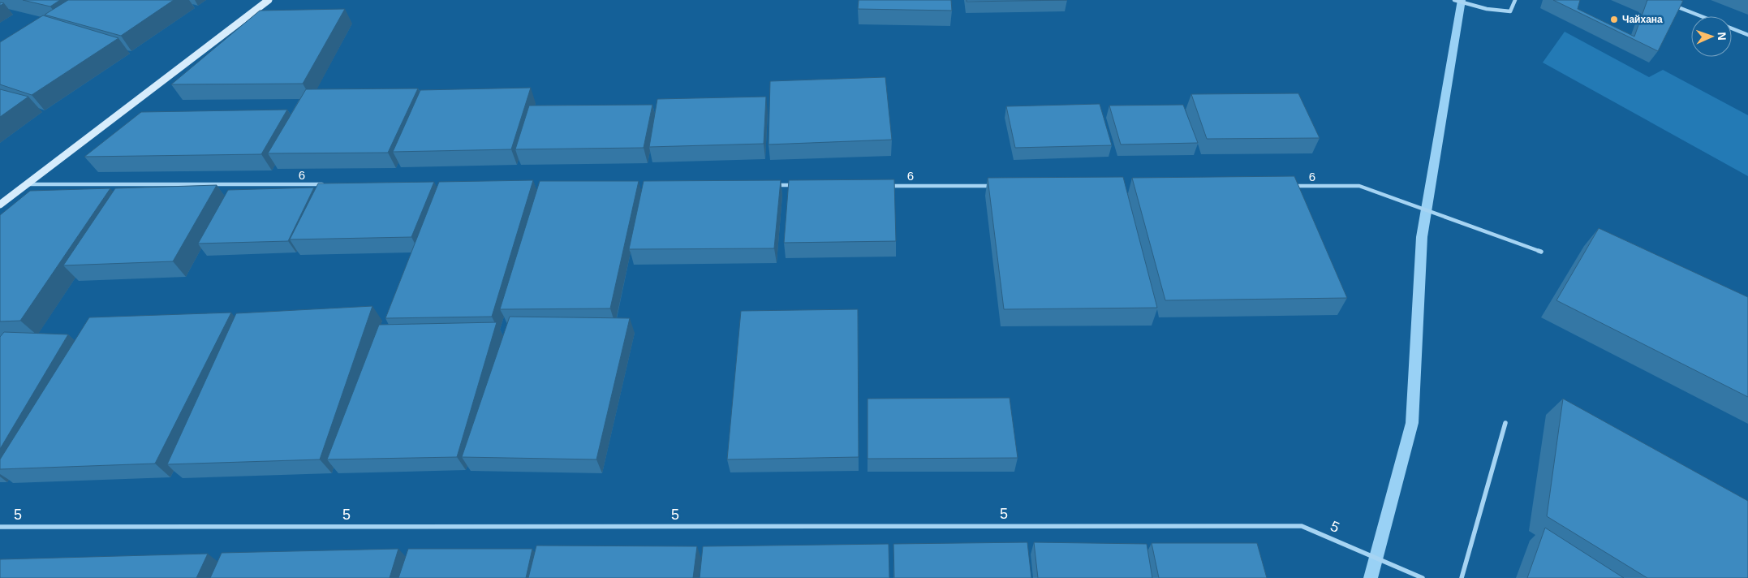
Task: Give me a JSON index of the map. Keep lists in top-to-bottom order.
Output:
{
  "streets": {
    "street": ["6", "5"]
  },
  "places": ["Чайхана"],
  "north": "right"
}
